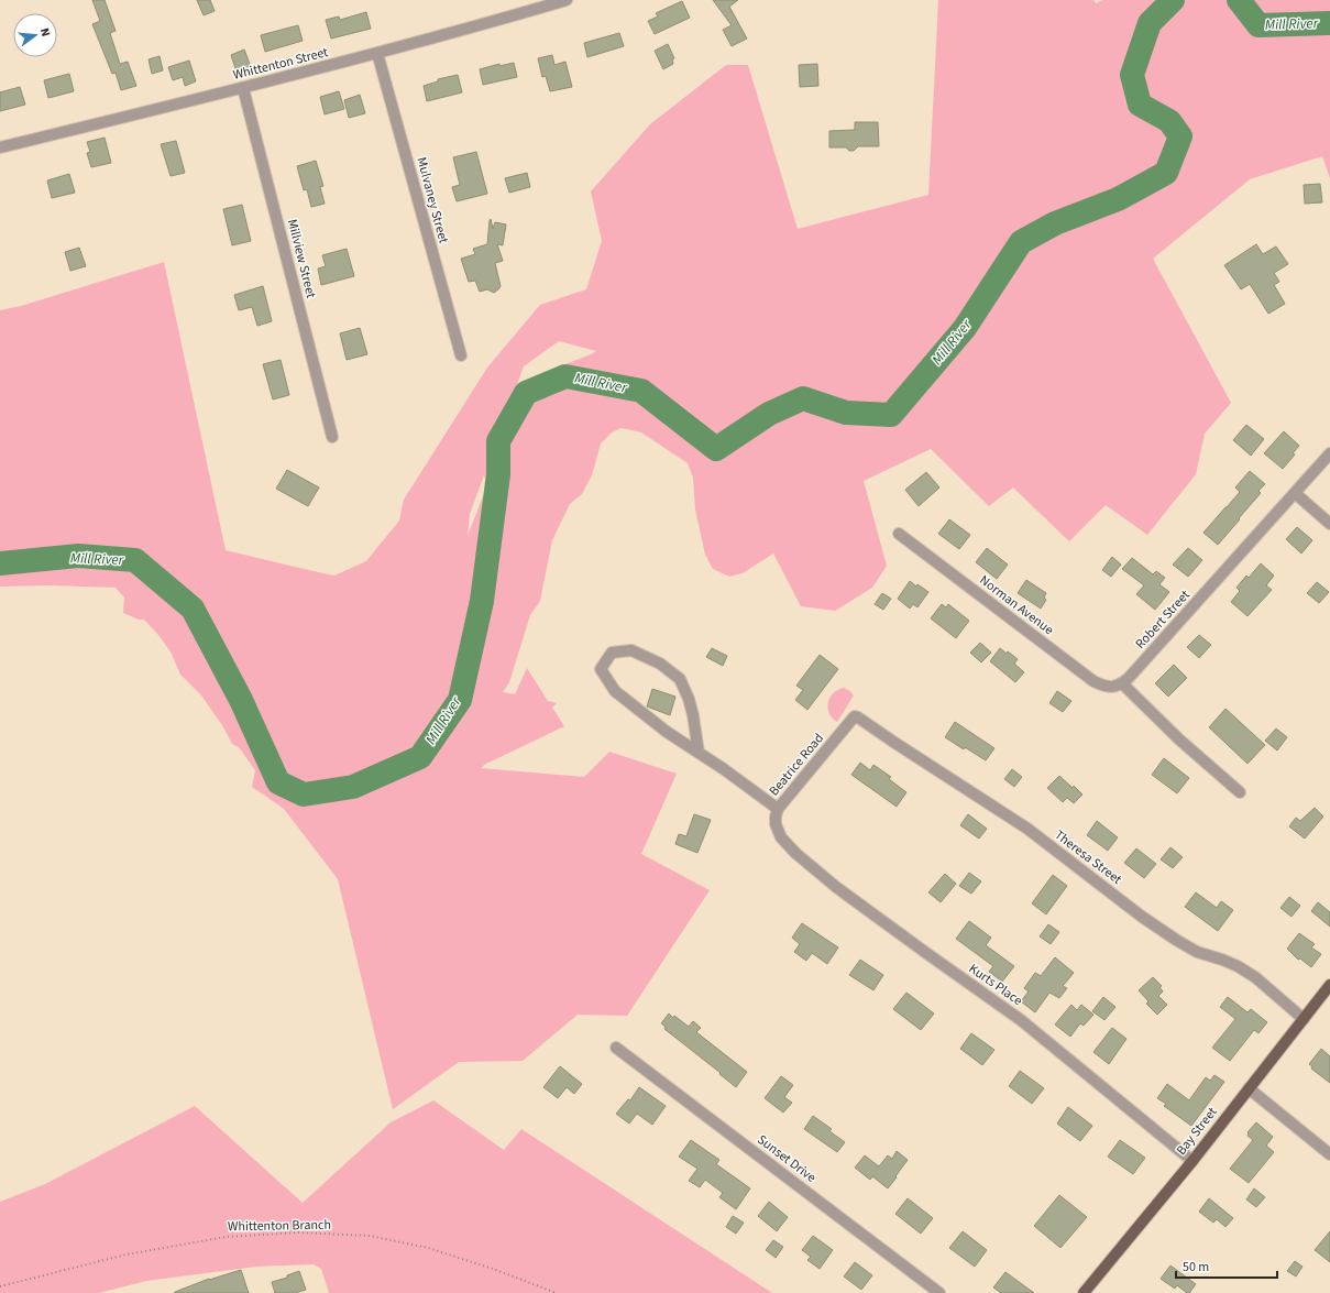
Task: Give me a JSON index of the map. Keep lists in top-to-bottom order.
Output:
{
  "streets": {
    "main road": ["Bay Street"],
    "street": [
      "Whittenton Street",
      "Mulvaney Street",
      "Millview Street",
      "Norman Avenue",
      "Robert Street",
      "Beatrice Road",
      "Theresa Street",
      "Kurts Place",
      "Sunset Drive"
    ],
    "path": ["Whittenton Branch"]
  },
  "crossings": [
    ["Whittenton Street", "Mulvaney Street"],
    ["Whittenton Street", "Millview Street"],
    ["Norman Avenue", "Robert Street"],
    ["Beatrice Road", "Theresa Street"],
    ["Beatrice Road", "Kurts Place"],
    ["Theresa Street", "Bay Street"],
    ["Kurts Place", "Bay Street"]
  ],
  "water": ["Mill River"],
  "scale_bar": "50 m",
  "north": "right"
}
